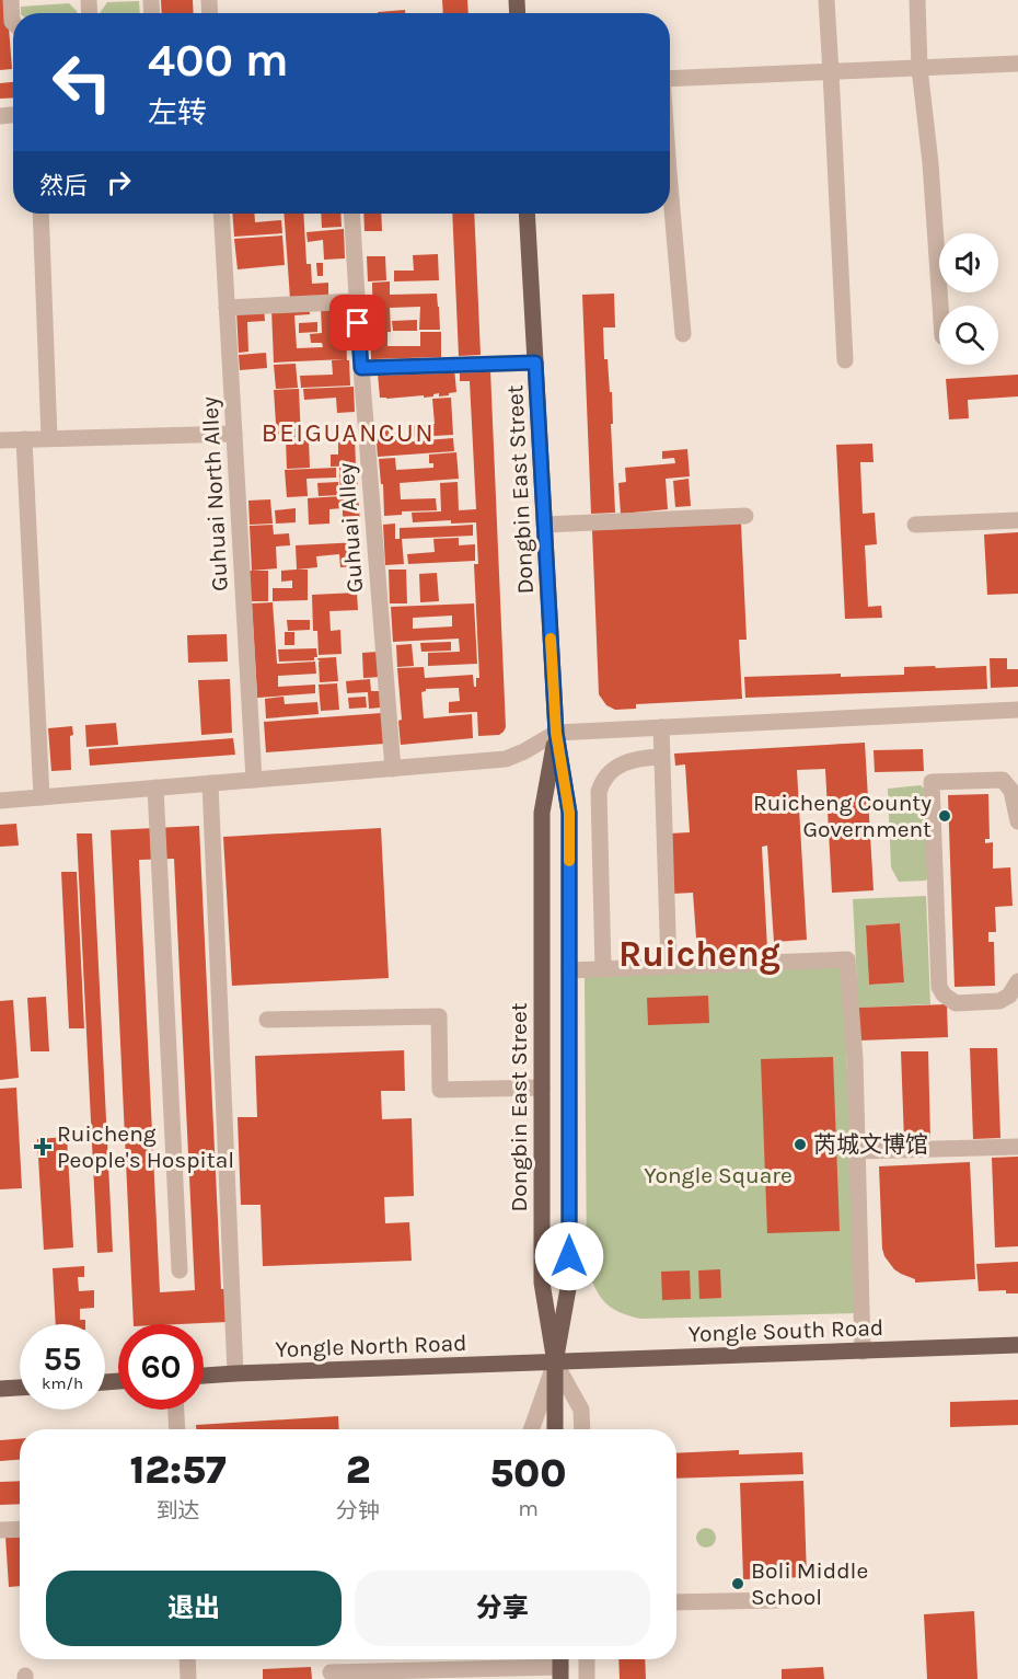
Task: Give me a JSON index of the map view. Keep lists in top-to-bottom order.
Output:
{
  "streets": {
    "main road": ["Dongbin East Street", "Yongle South Road", "Yongle North Road"],
    "street": ["Guhuai North Alley", "Guhuai Alley"]
  },
  "crossings": [
    ["Dongbin East Street", "Yongle South Road"],
    ["Dongbin East Street", "Yongle North Road"],
    ["Yongle South Road", "Yongle North Road"]
  ],
  "districts": ["BEIGUANCUN", "Ruicheng"],
  "parks": ["Yongle Square"],
  "places": {
    "other": ["Ruicheng County Government", "芮城文博馆", "Boli Middle School"],
    "health": ["Ruicheng People's Hospital"]
  },
  "page": {
    "turn": ["400 m", "左转"],
    "then": "然后",
    "speed": "55 km/h",
    "limit": "60",
    "eta": [
      "12:57",
      "到达",
      "2",
      "分钟",
      "500",
      "m"
    ],
    "buttons": ["退出", "分享"]
  }
}
